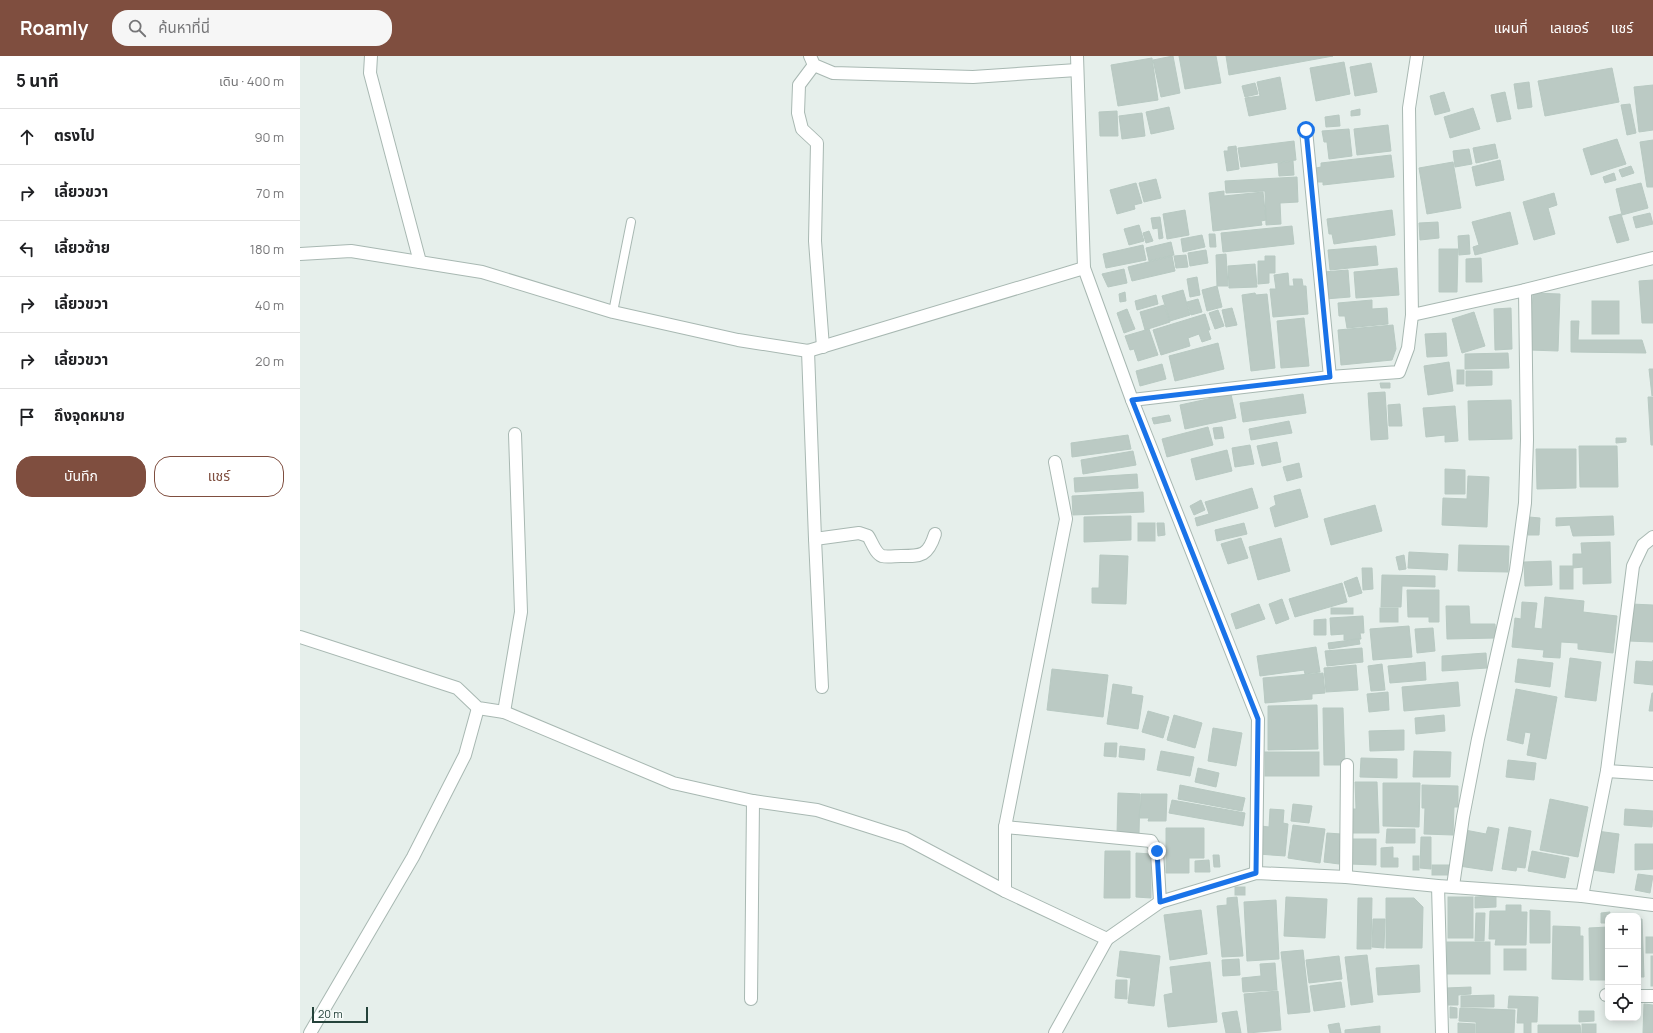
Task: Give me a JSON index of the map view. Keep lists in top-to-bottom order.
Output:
{
  "scale_bar": "20 m",
  "page": {
    "header": "Roamly",
    "search": "ค้นหาที่นี่",
    "nav": ["แผนที่", "เลเยอร์", "แชร์"],
    "heading": ["5 นาที", "เดิน · 400 m"],
    "list": [
      ["ตรงไป", "90 m"],
      ["เลี้ยวขวา", "70 m"],
      ["เลี้ยวซ้าย", "180 m"],
      ["เลี้ยวขวา", "40 m"],
      ["เลี้ยวขวา", "20 m"],
      "ถึงจุดหมาย"
    ],
    "buttons": ["บันทึก", "แชร์"],
    "map_buttons": ["+", "−"],
    "scale": "20 m"
  }
}
